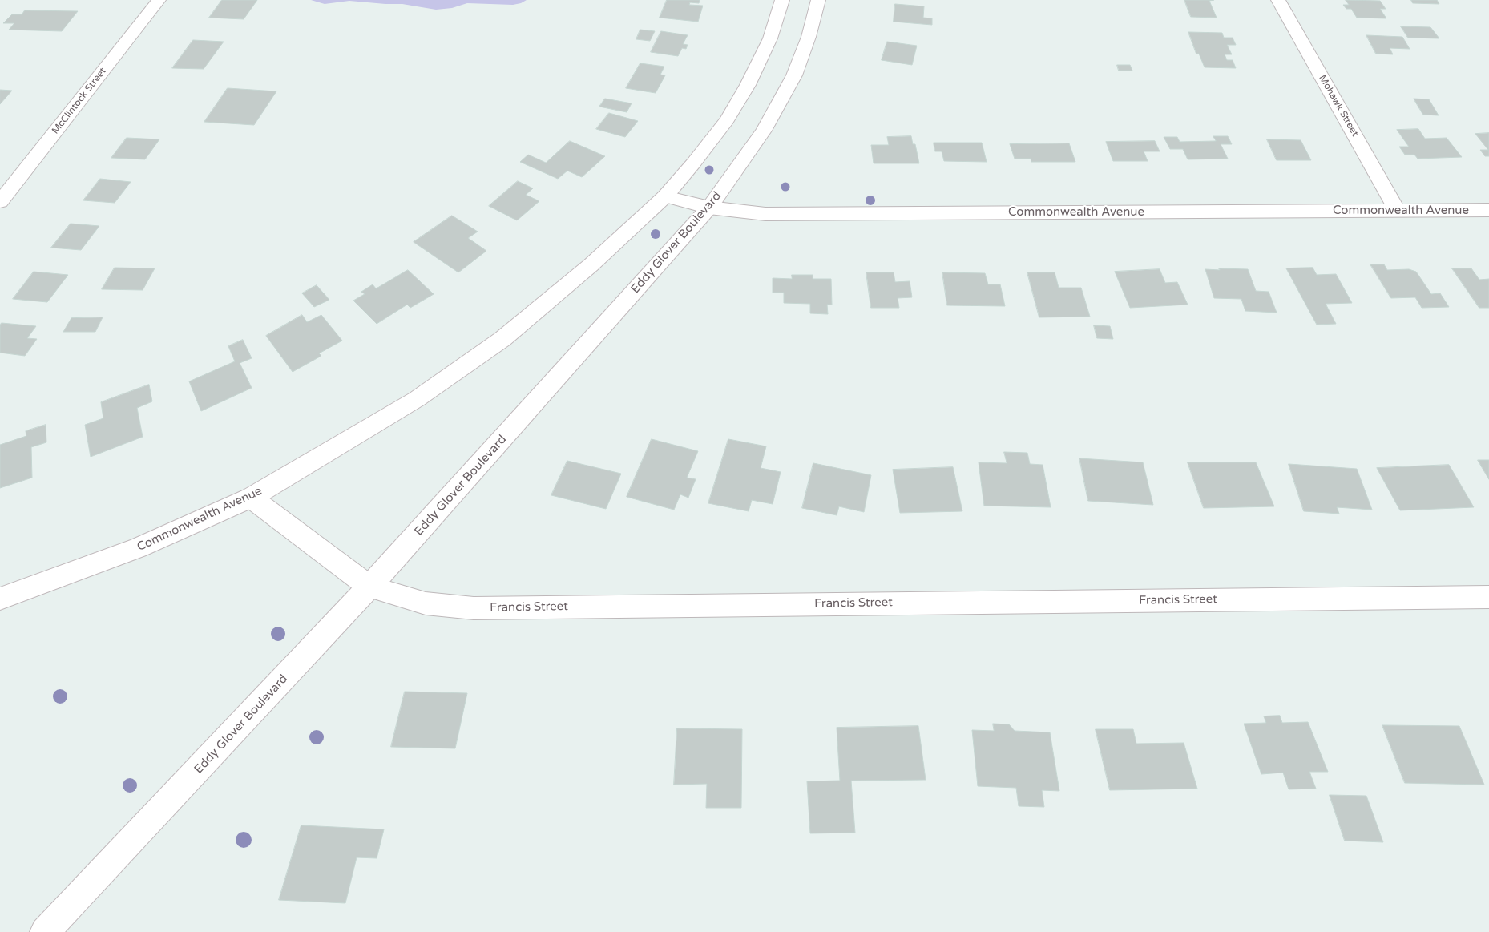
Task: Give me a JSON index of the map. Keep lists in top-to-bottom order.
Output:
{
  "streets": {
    "street": [
      "McClintock Street",
      "Mohawk Street",
      "Commonwealth Avenue",
      "Eddy Glover Boulevard",
      "Francis Street"
    ]
  },
  "crossings": [
    ["Mohawk Street", "Commonwealth Avenue"],
    ["Commonwealth Avenue", "Eddy Glover Boulevard"],
    ["Commonwealth Avenue", "Francis Street"],
    ["Eddy Glover Boulevard", "Francis Street"]
  ]
}
